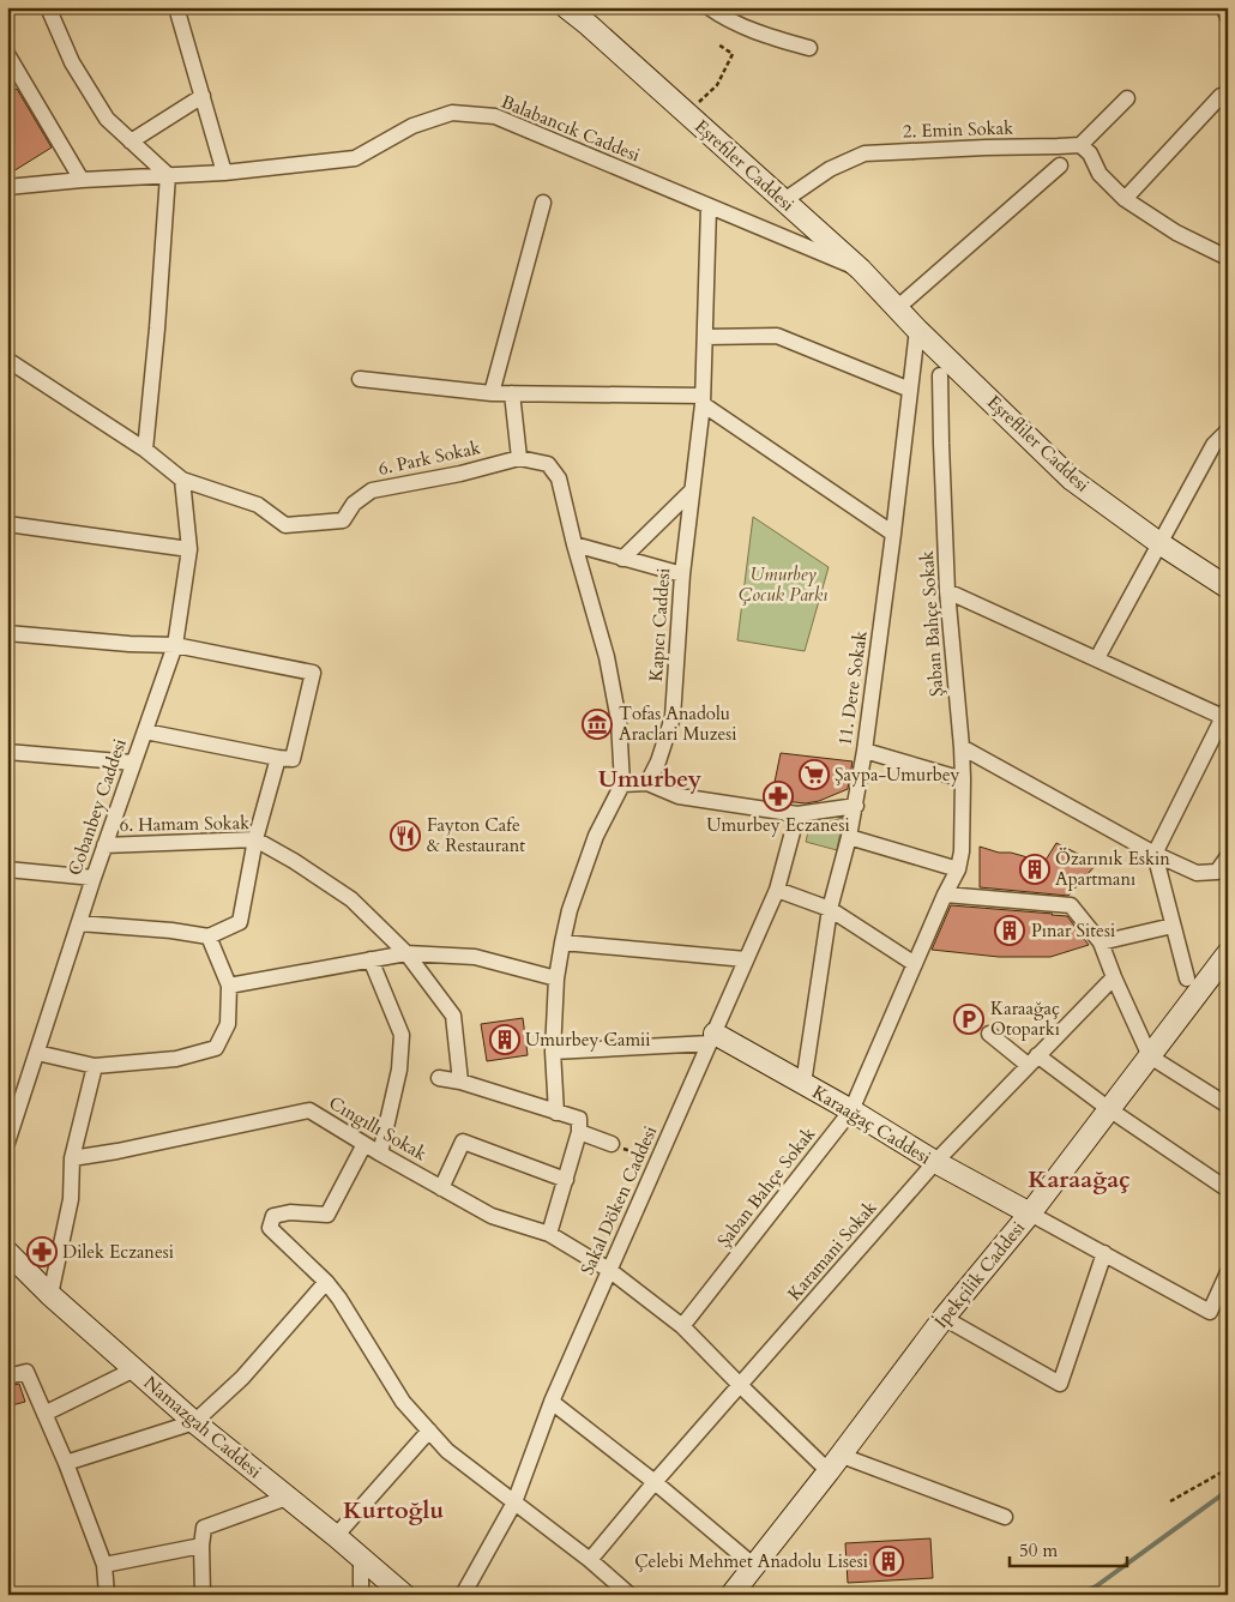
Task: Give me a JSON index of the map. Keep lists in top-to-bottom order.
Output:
{
  "streets": {
    "main road": [
      "Eşrefiler Caddesi",
      "Eşrefliler Caddesi",
      "Karaağaç Caddesi",
      "İpekçilik Caddesi",
      "Namazgah Caddesi"
    ],
    "street": [
      "Balabancık Caddesi",
      "2. Emin Sokak",
      "6. Park Sokak",
      "Şaban Bahçe Sokak",
      "Kapıcı Caddesi",
      "11. Dere Sokak",
      "Cobanbey Caddesi",
      "6. Hamam Sokak",
      "Cıngıllı Sokak",
      "Sakal Döken Caddesi",
      "Karamani Sokak"
    ]
  },
  "crossings": [
    ["Balabancık Caddesi", "Eşrefiler Caddesi"],
    ["Balabancık Caddesi", "Kapıcı Caddesi"],
    ["2. Emin Sokak", "Eşrefiler Caddesi"],
    ["Eşrefiler Caddesi", "Eşrefliler Caddesi"],
    ["Eşrefiler Caddesi", "11. Dere Sokak"],
    ["Eşrefliler Caddesi", "11. Dere Sokak"],
    ["6. Park Sokak", "Cobanbey Caddesi"],
    ["Şaban Bahçe Sokak", "Karaağaç Caddesi"],
    ["Şaban Bahçe Sokak", "Cıngıllı Sokak"],
    ["11. Dere Sokak", "Karaağaç Caddesi"],
    ["Cobanbey Caddesi", "6. Hamam Sokak"],
    ["Karaağaç Caddesi", "Sakal Döken Caddesi"],
    ["Karaağaç Caddesi", "Karamani Sokak"],
    ["Karaağaç Caddesi", "İpekçilik Caddesi"],
    ["Cıngıllı Sokak", "Sakal Döken Caddesi"],
    ["Cıngıllı Sokak", "Karamani Sokak"],
    ["Cıngıllı Sokak", "İpekçilik Caddesi"]
  ],
  "districts": ["Umurbey", "Karaağaç", "Kurtoğlu"],
  "parks": ["Umurbey Çocuk Parkı"],
  "places": {
    "museum": ["Tofas Anadolu Araclari Muzesi"],
    "supermarket": ["Şaypa-Umurbey"],
    "pharmacy": ["Umurbey Eczanesi", "Dilek Eczanesi"],
    "restaurant": ["Fayton Cafe & Restaurant"],
    "building": [
      "Özarınık Eskin Apartmanı",
      "Pınar Sitesi",
      "Umurbey Camii",
      "Çelebi Mehmet Anadolu Lisesi"
    ],
    "parking": ["Karaağaç Otoparkı"]
  },
  "scale_bar": "50 m"
}
